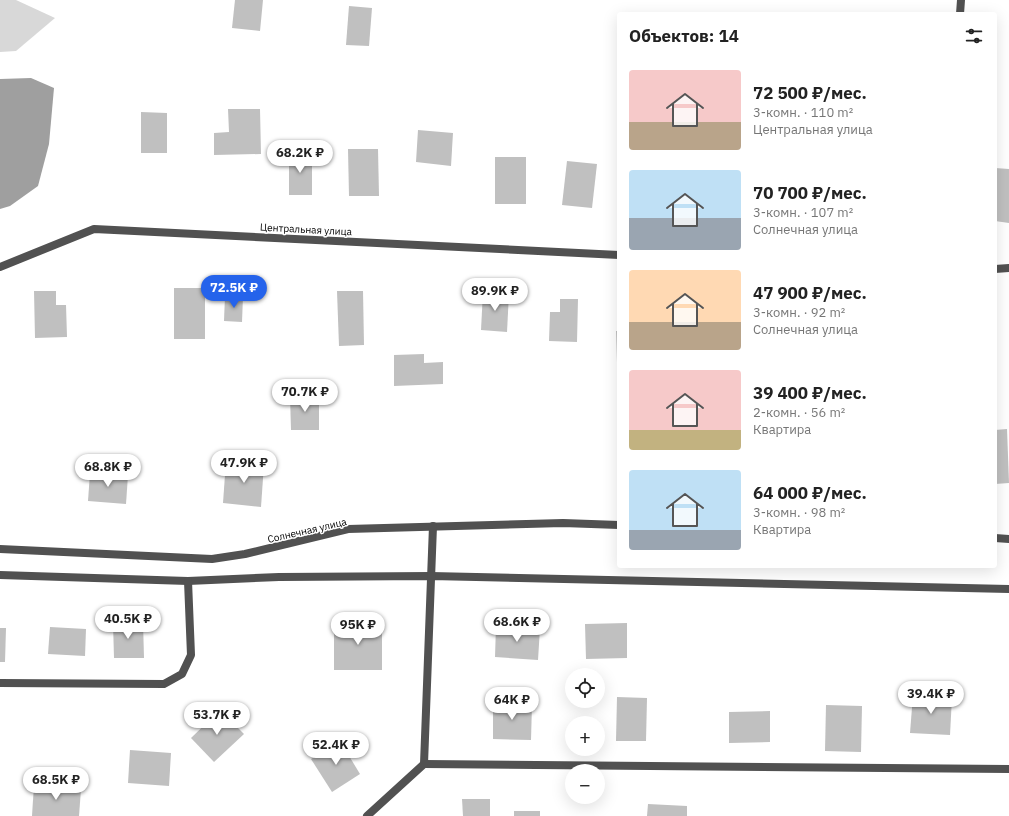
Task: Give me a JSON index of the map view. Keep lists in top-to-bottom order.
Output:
{
  "streets": {
    "street": ["Центральная улица", "Солнечная улица"]
  },
  "page": {
    "heading": "Объектов: 14",
    "list": [
      {
        "name": "72 500 ₽/мес.",
        "note": "3-комн. · 110 m² · Центральная улица"
      },
      {
        "name": "70 700 ₽/мес.",
        "note": "3-комн. · 107 m² · Солнечная улица"
      },
      {
        "name": "47 900 ₽/мес.",
        "note": "3-комн. · 92 m² · Солнечная улица"
      },
      {
        "name": "39 400 ₽/мес.",
        "note": "2-комн. · 56 m² · Квартира"
      },
      {
        "name": "64 000 ₽/мес.",
        "note": "3-комн. · 98 m² · Квартира"
      }
    ],
    "price": [
      "68.2K ₽",
      "72.5K ₽",
      "89.9K ₽",
      "70.7K ₽",
      "47.9K ₽",
      "68.8K ₽",
      "40.5K ₽",
      "68.6K ₽",
      "95K ₽",
      "39.4K ₽",
      "64K ₽",
      "53.7K ₽",
      "52.4K ₽",
      "68.5K ₽"
    ],
    "map_buttons": ["+", "−"]
  }
}
